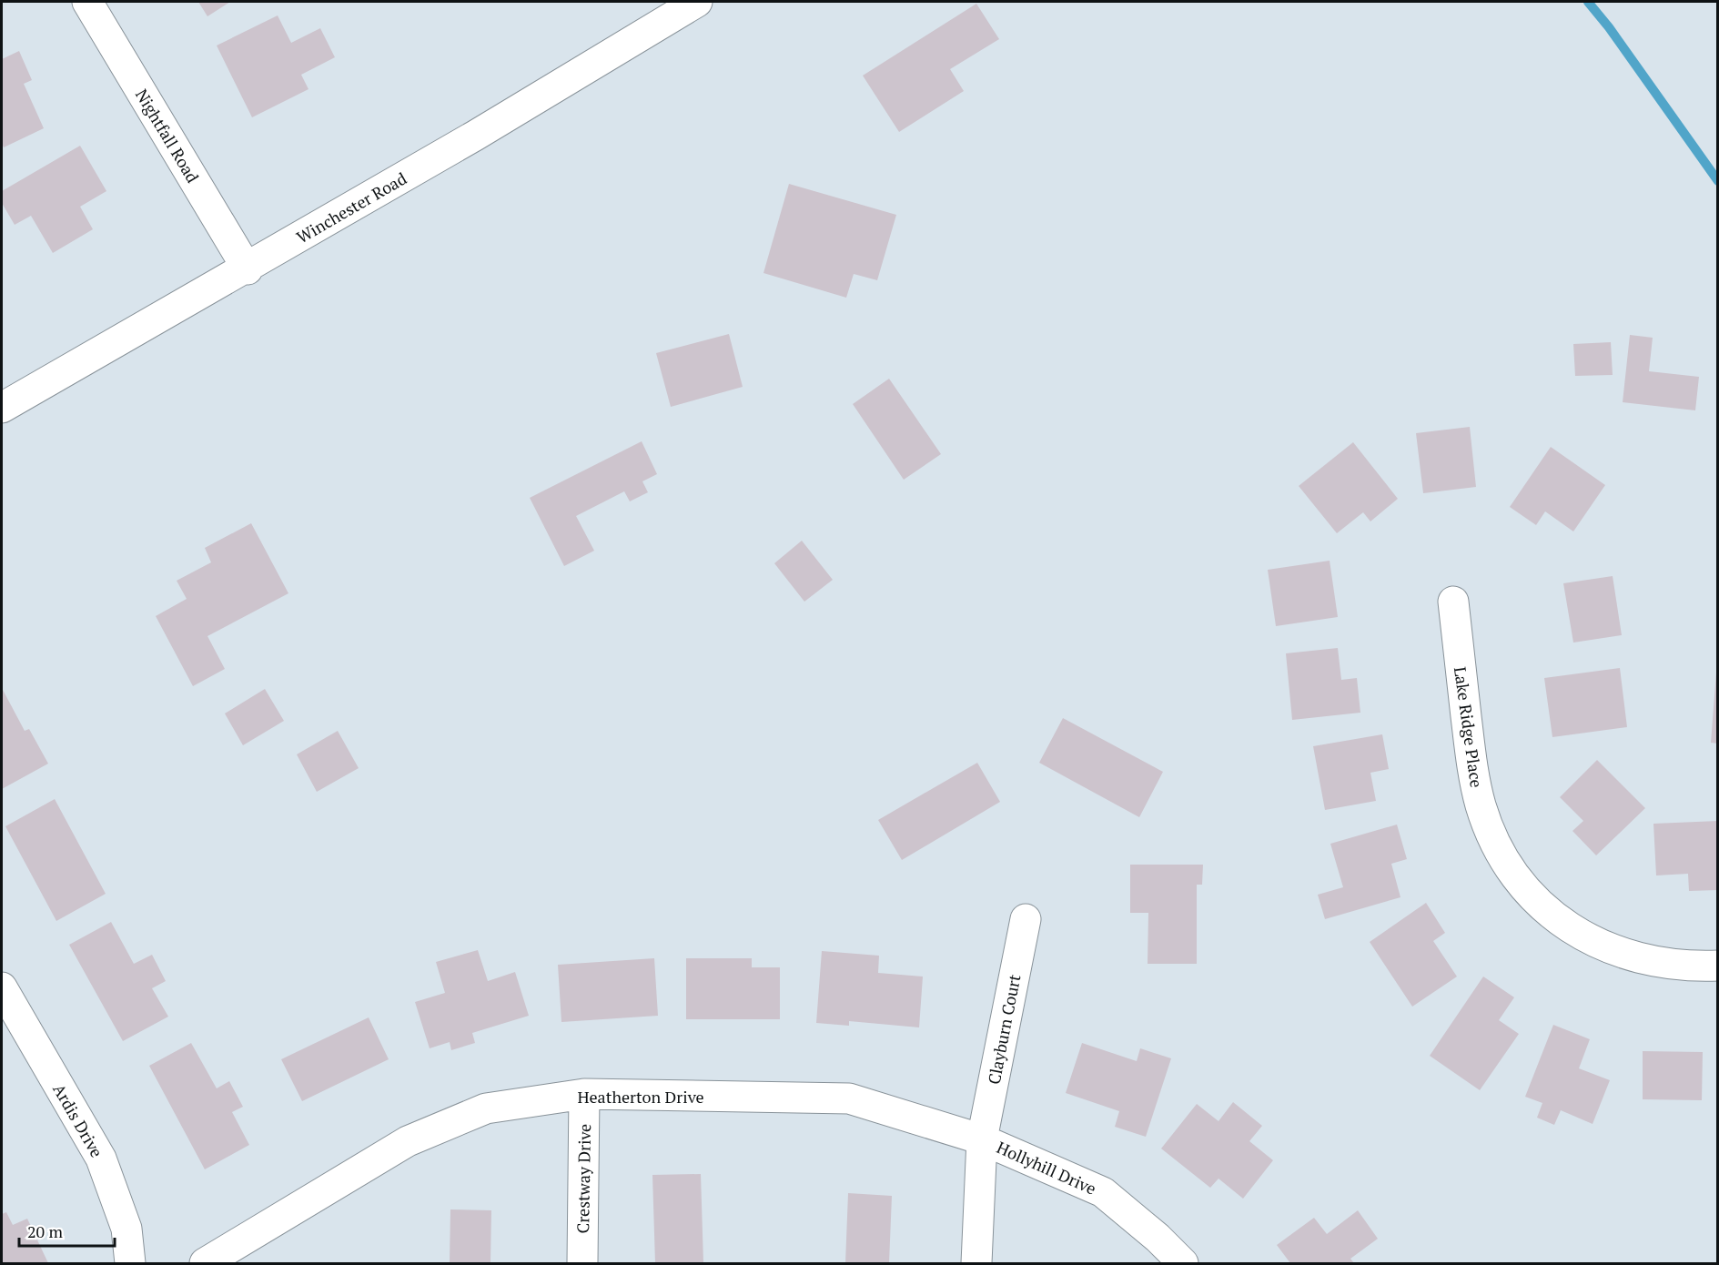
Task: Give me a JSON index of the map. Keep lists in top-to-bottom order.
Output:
{
  "streets": {
    "street": [
      "Nightfall Road",
      "Winchester Road",
      "Lake Ridge Place",
      "Clayburn Court",
      "Heatherton Drive",
      "Ardis Drive",
      "Hollyhill Drive",
      "Crestway Drive"
    ]
  },
  "crossings": [
    ["Nightfall Road", "Winchester Road"],
    ["Clayburn Court", "Heatherton Drive"],
    ["Clayburn Court", "Hollyhill Drive"],
    ["Heatherton Drive", "Hollyhill Drive"],
    ["Heatherton Drive", "Crestway Drive"]
  ],
  "scale_bar": "20 m"
}
